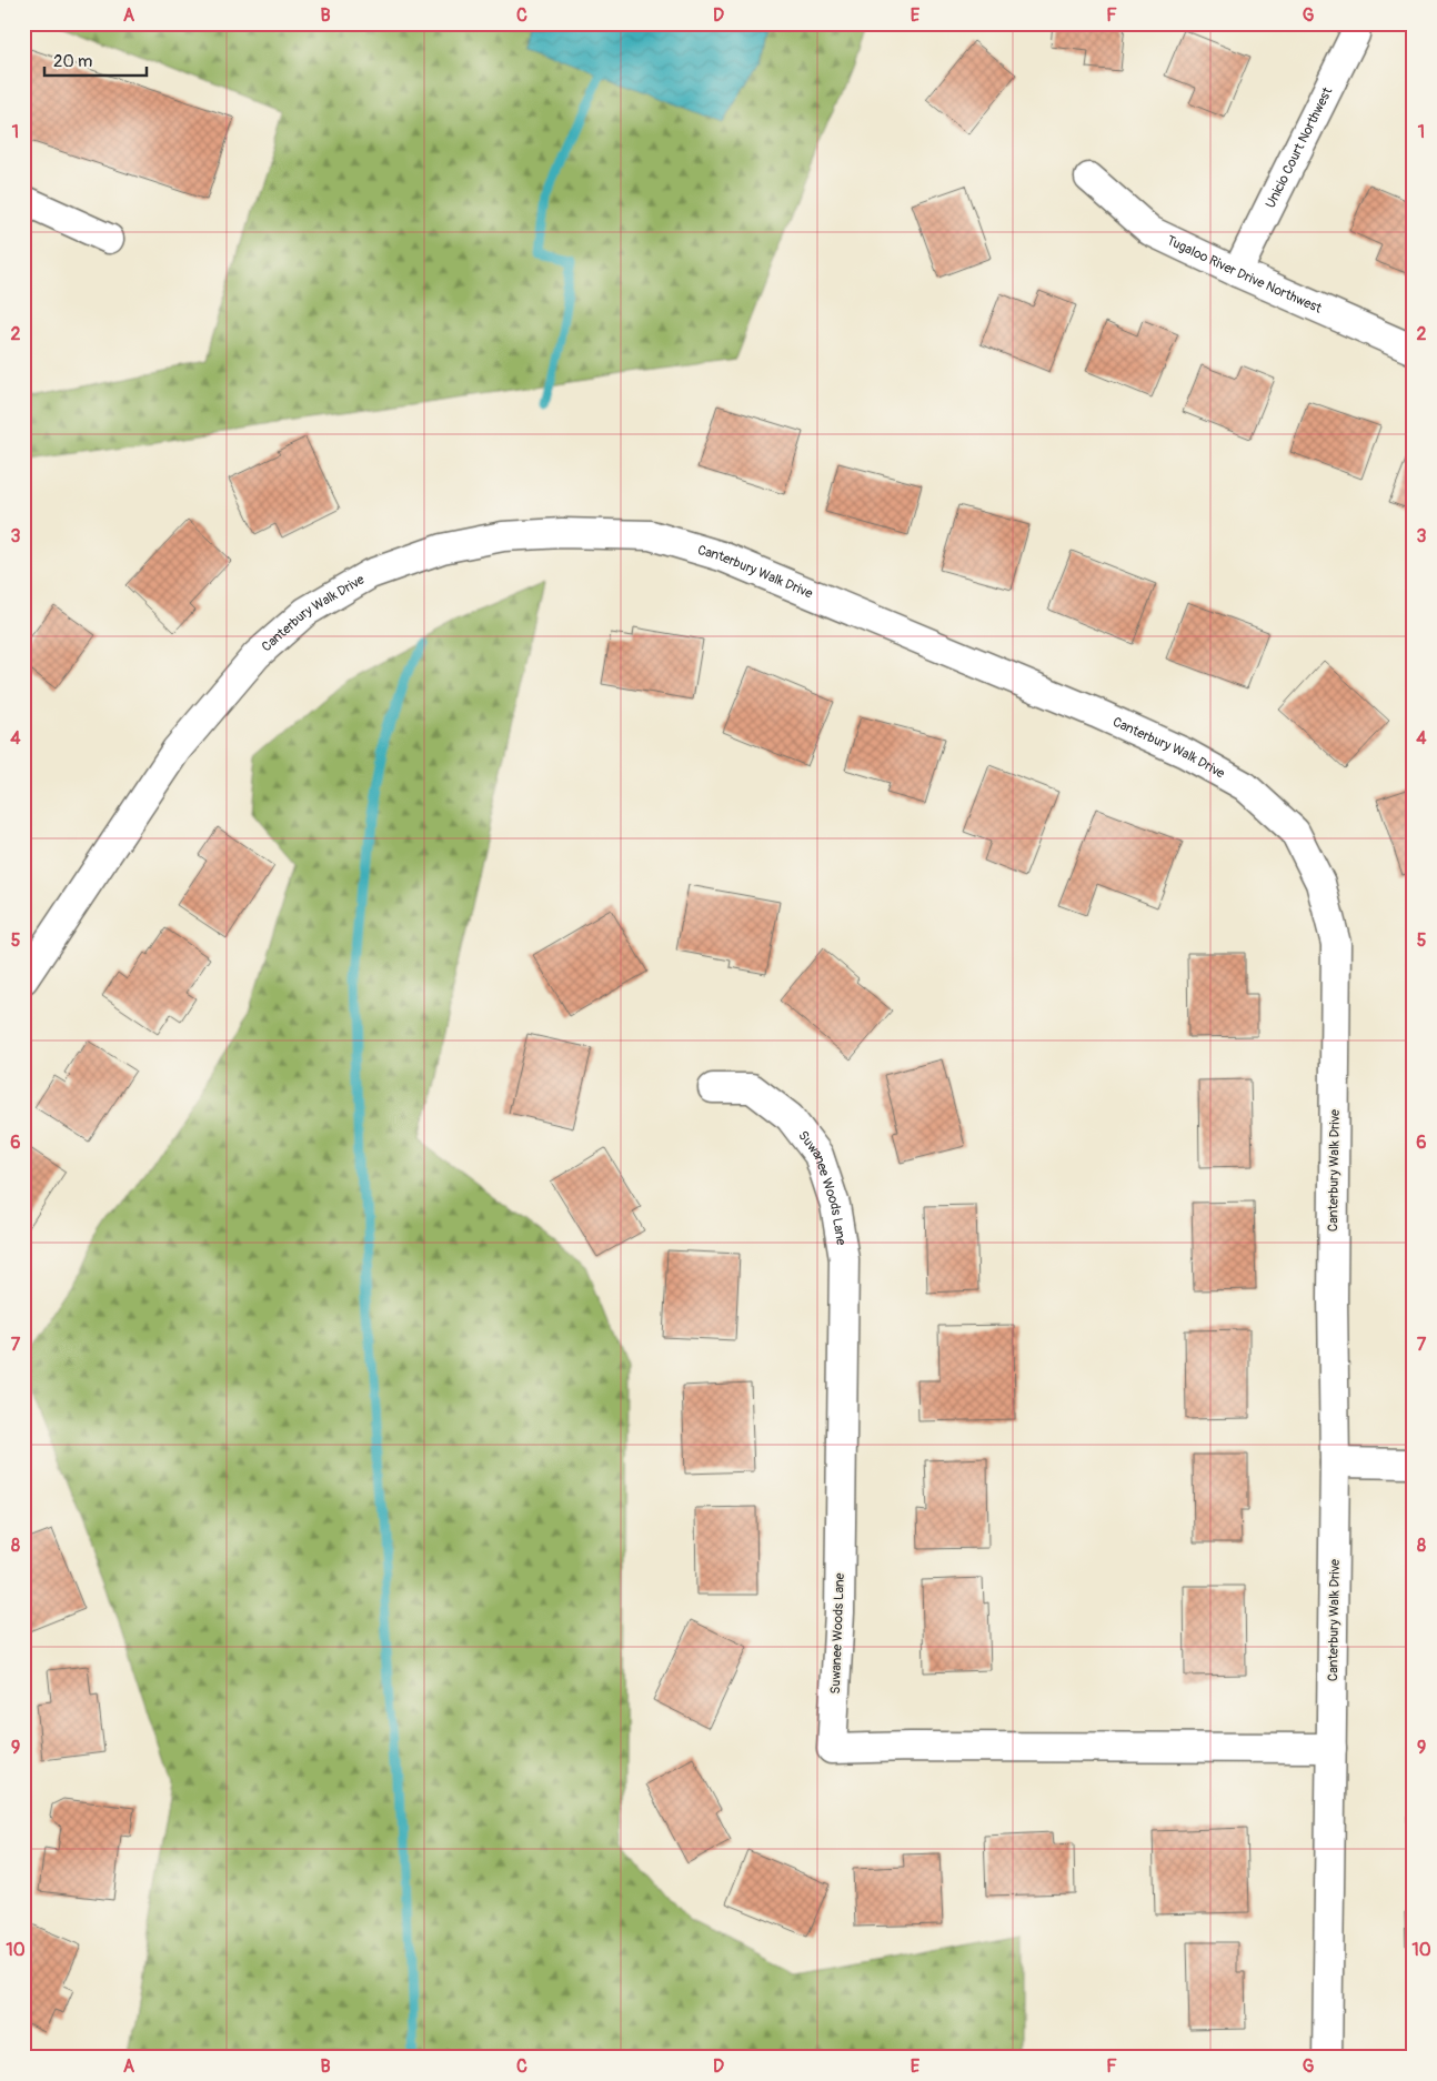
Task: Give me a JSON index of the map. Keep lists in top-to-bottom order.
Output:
{
  "streets": {
    "street": [
      "Unicio Court Northwest",
      "Tugaloo River Drive Northwest",
      "Canterbury Walk Drive",
      "Suwanee Woods Lane"
    ]
  },
  "crossings": [
    ["Unicio Court Northwest", "Tugaloo River Drive Northwest"],
    ["Canterbury Walk Drive", "Suwanee Woods Lane"]
  ],
  "scale_bar": "20 m",
  "grid": {
    "columns": [
      "A",
      "B",
      "C",
      "D",
      "E",
      "F",
      "G"
    ],
    "rows": [
      "1",
      "2",
      "3",
      "4",
      "5",
      "6",
      "7",
      "8",
      "9",
      "10"
    ]
  }
}
